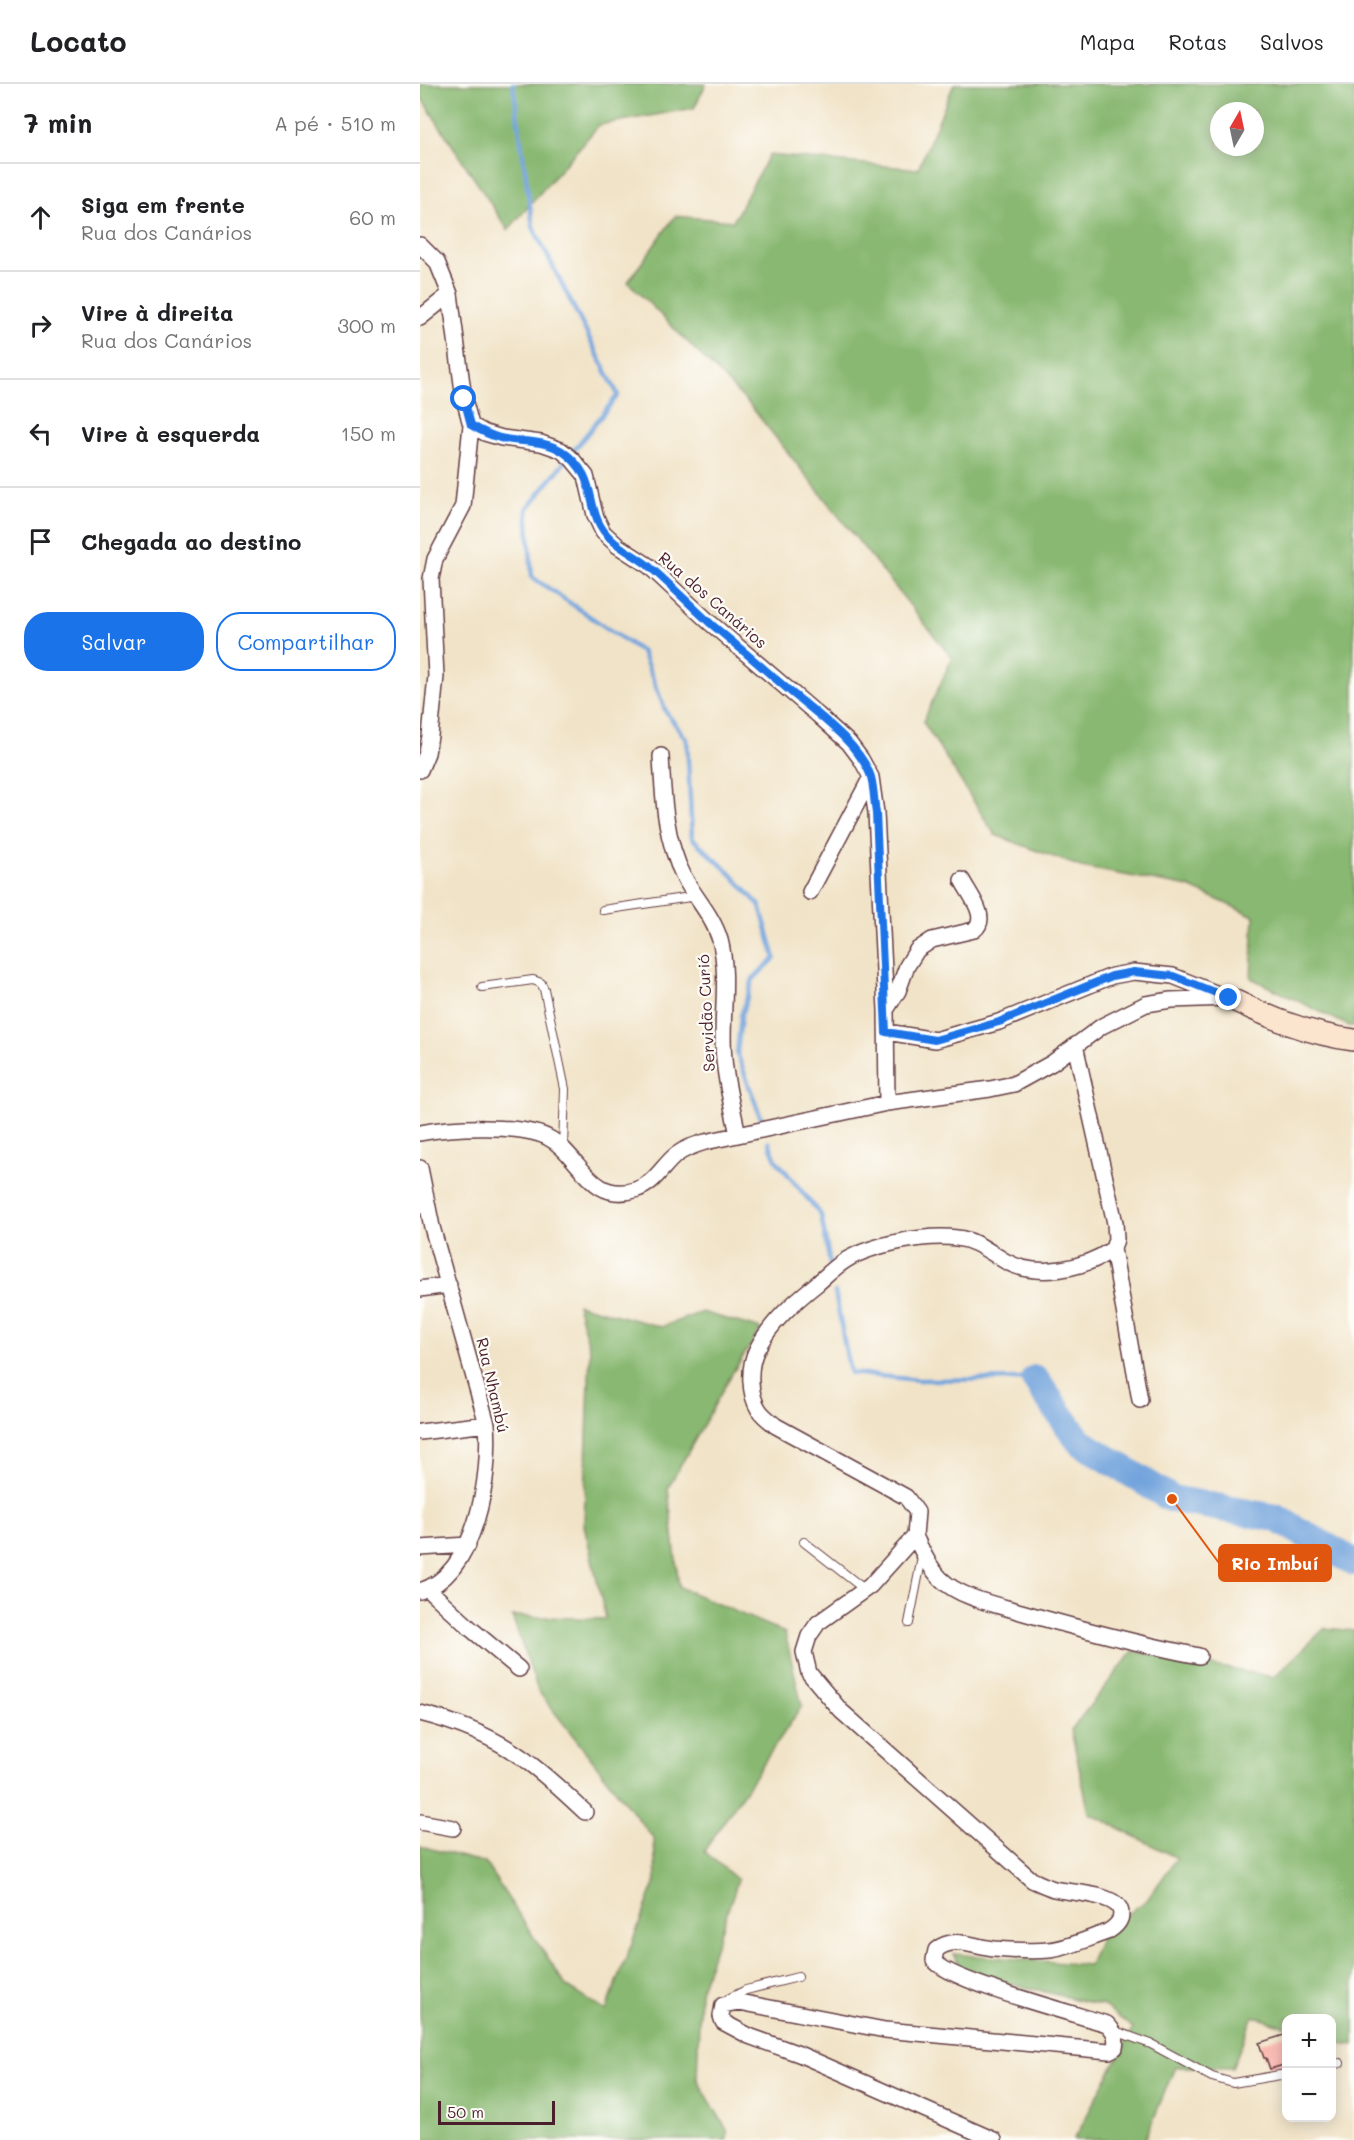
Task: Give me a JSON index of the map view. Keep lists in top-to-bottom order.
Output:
{
  "streets": {
    "street": ["Rua dos Canários", "Servidão Curió", "Rua Nhambú"]
  },
  "places": ["Rio Imbuí"],
  "scale_bar": "50 m",
  "north": "top",
  "page": {
    "header": "Locato",
    "nav": ["Mapa", "Rotas", "Salvos"],
    "heading": ["7 min", "A pé · 510 m"],
    "list": [
      ["Siga em frente", "Rua dos Canários", "60 m"],
      ["Vire à direita", "Rua dos Canários", "300 m"],
      ["Vire à esquerda", "150 m"],
      "Chegada ao destino"
    ],
    "buttons": ["Salvar", "Compartilhar"],
    "map_buttons": ["+", "−"],
    "scale": "50 m"
  }
}
